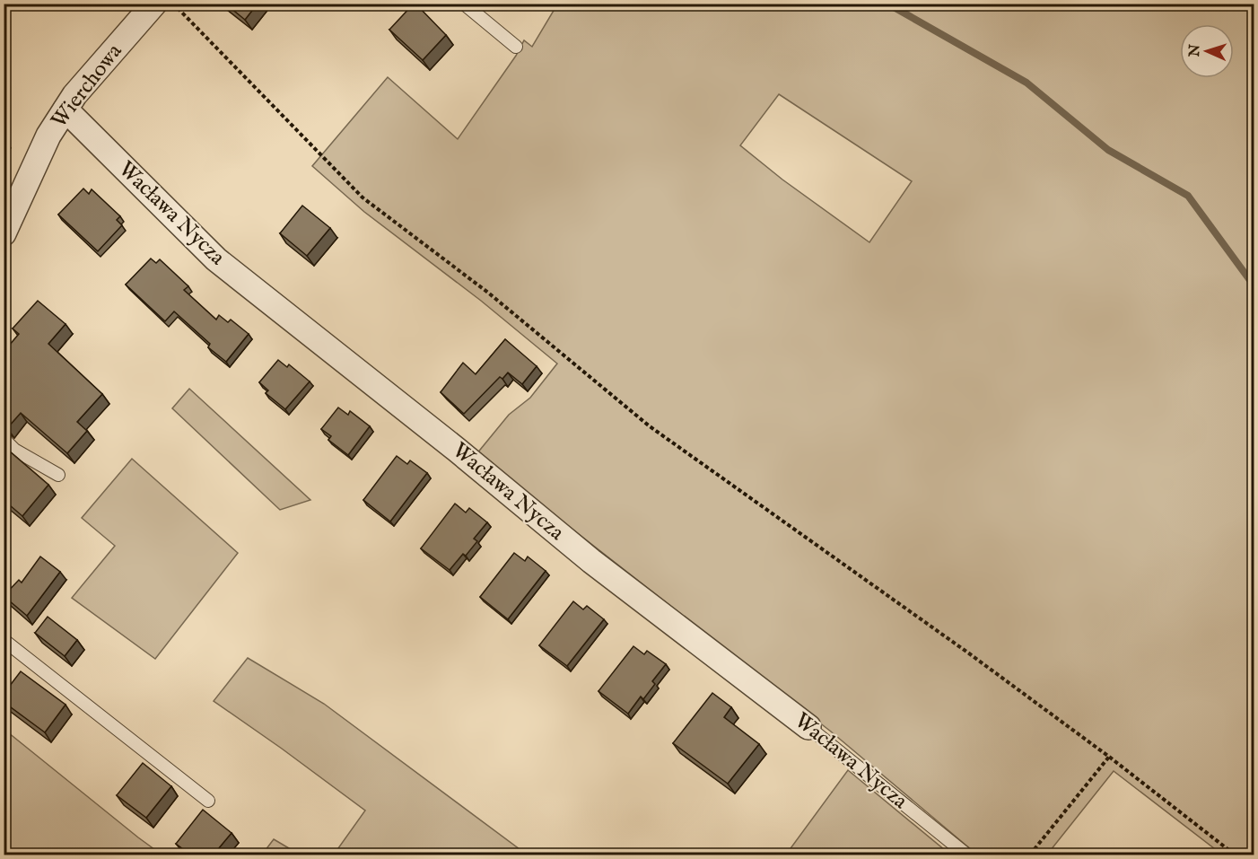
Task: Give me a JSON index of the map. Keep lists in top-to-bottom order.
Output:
{
  "streets": {
    "street": ["Wierchowa", "Wacława Nycza"]
  },
  "crossings": [
    ["Wierchowa", "Wacława Nycza"]
  ],
  "north": "left"
}
